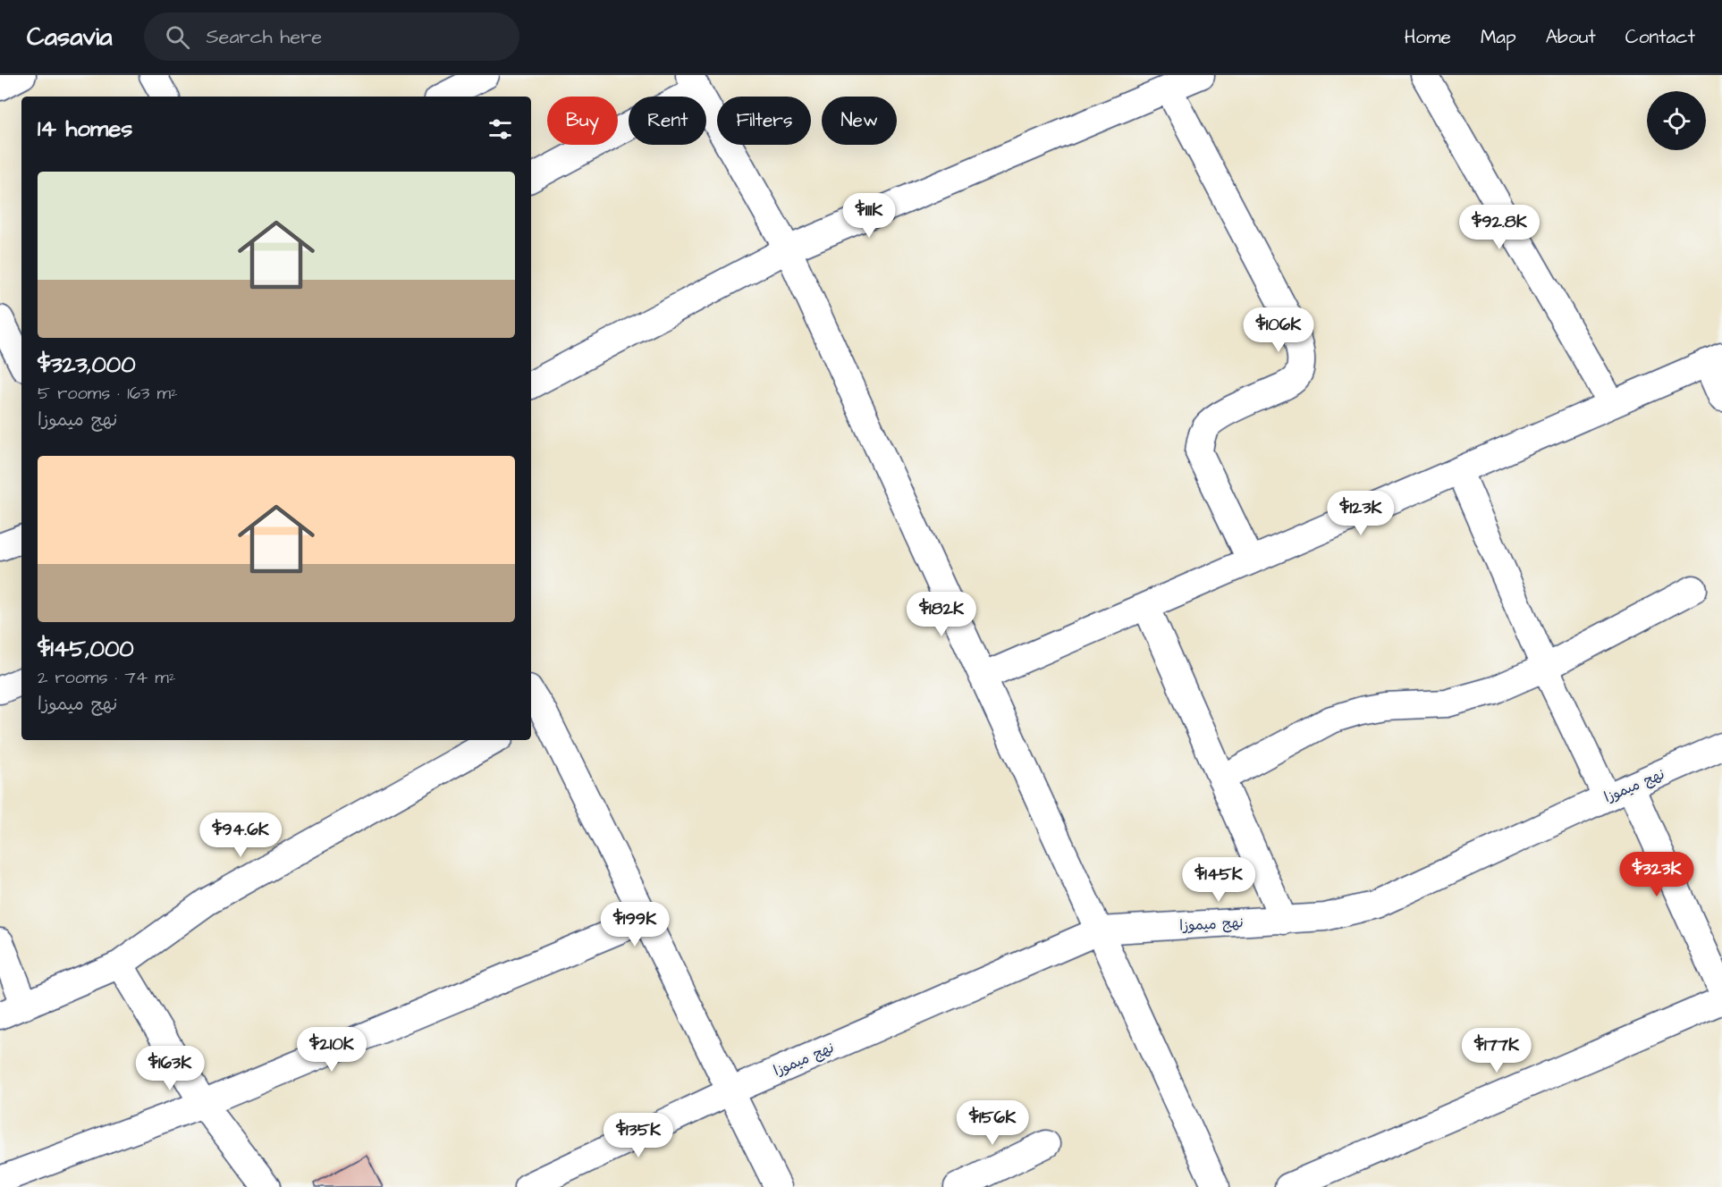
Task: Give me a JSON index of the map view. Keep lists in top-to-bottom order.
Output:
{
  "streets": {
    "street": ["نهج ميموزا"]
  },
  "page": {
    "header": "Casavia",
    "search": "Search here",
    "nav": [
      "Home",
      "Map",
      "About",
      "Contact"
    ],
    "chip": [
      "Buy",
      "Rent",
      "Filters",
      "New"
    ],
    "heading": "14 homes",
    "list": [
      {
        "name": "$323,000",
        "note": "5 rooms · 163 m² · نهج ميموزا"
      },
      {
        "name": "$145,000",
        "note": "2 rooms · 74 m² · نهج ميموزا"
      }
    ],
    "price": [
      "$111K",
      "$92.8K",
      "$106K",
      "$123K",
      "$182K",
      "$94.6K",
      "$323K",
      "$145K",
      "$199K",
      "$210K",
      "$177K",
      "$163K",
      "$156K",
      "$135K"
    ]
  }
}
